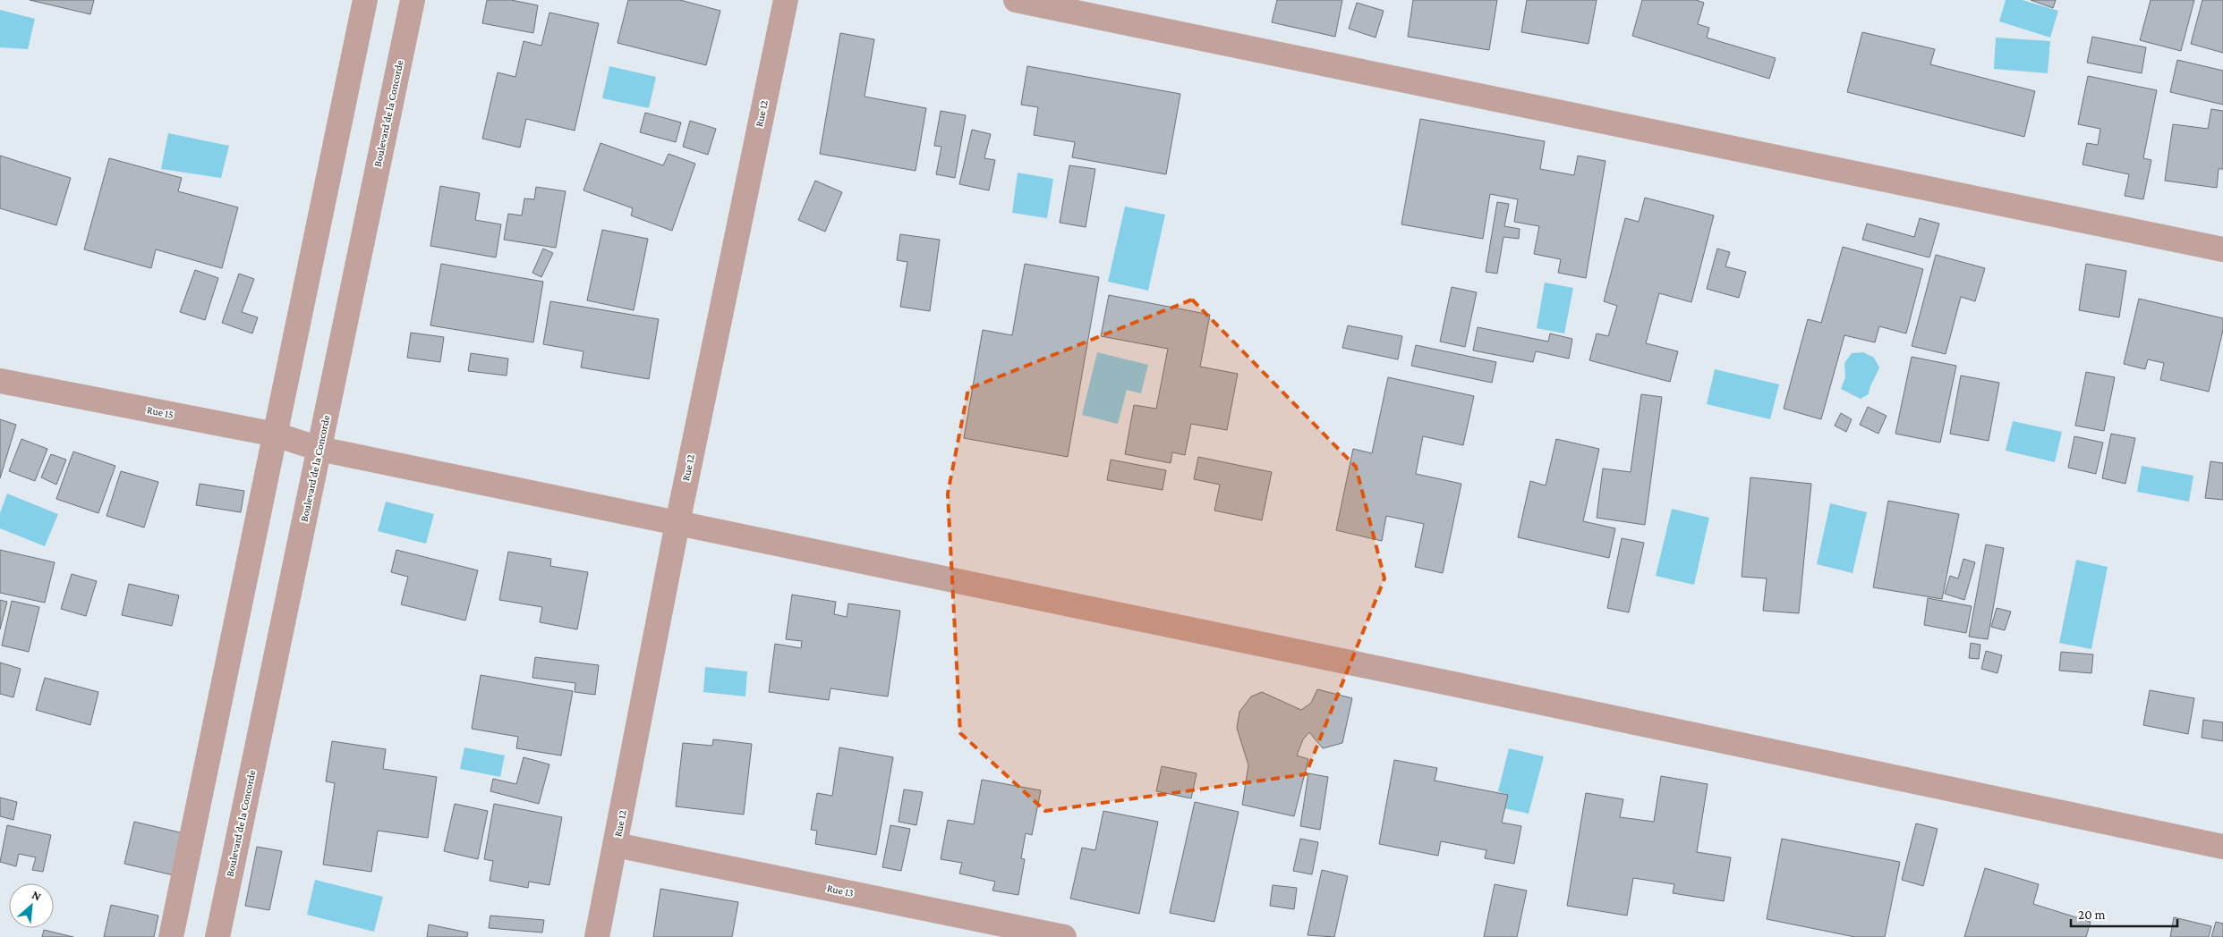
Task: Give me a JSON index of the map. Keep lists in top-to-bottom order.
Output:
{
  "streets": {
    "street": [
      "Boulevard de la Concorde",
      "Rue 12",
      "Rue 15",
      "Rue 13"
    ]
  },
  "crossings": [
    ["Boulevard de la Concorde", "Rue 15"],
    ["Rue 12", "Rue 15"],
    ["Rue 12", "Rue 13"]
  ],
  "scale_bar": "20 m",
  "north": "top right"
}
